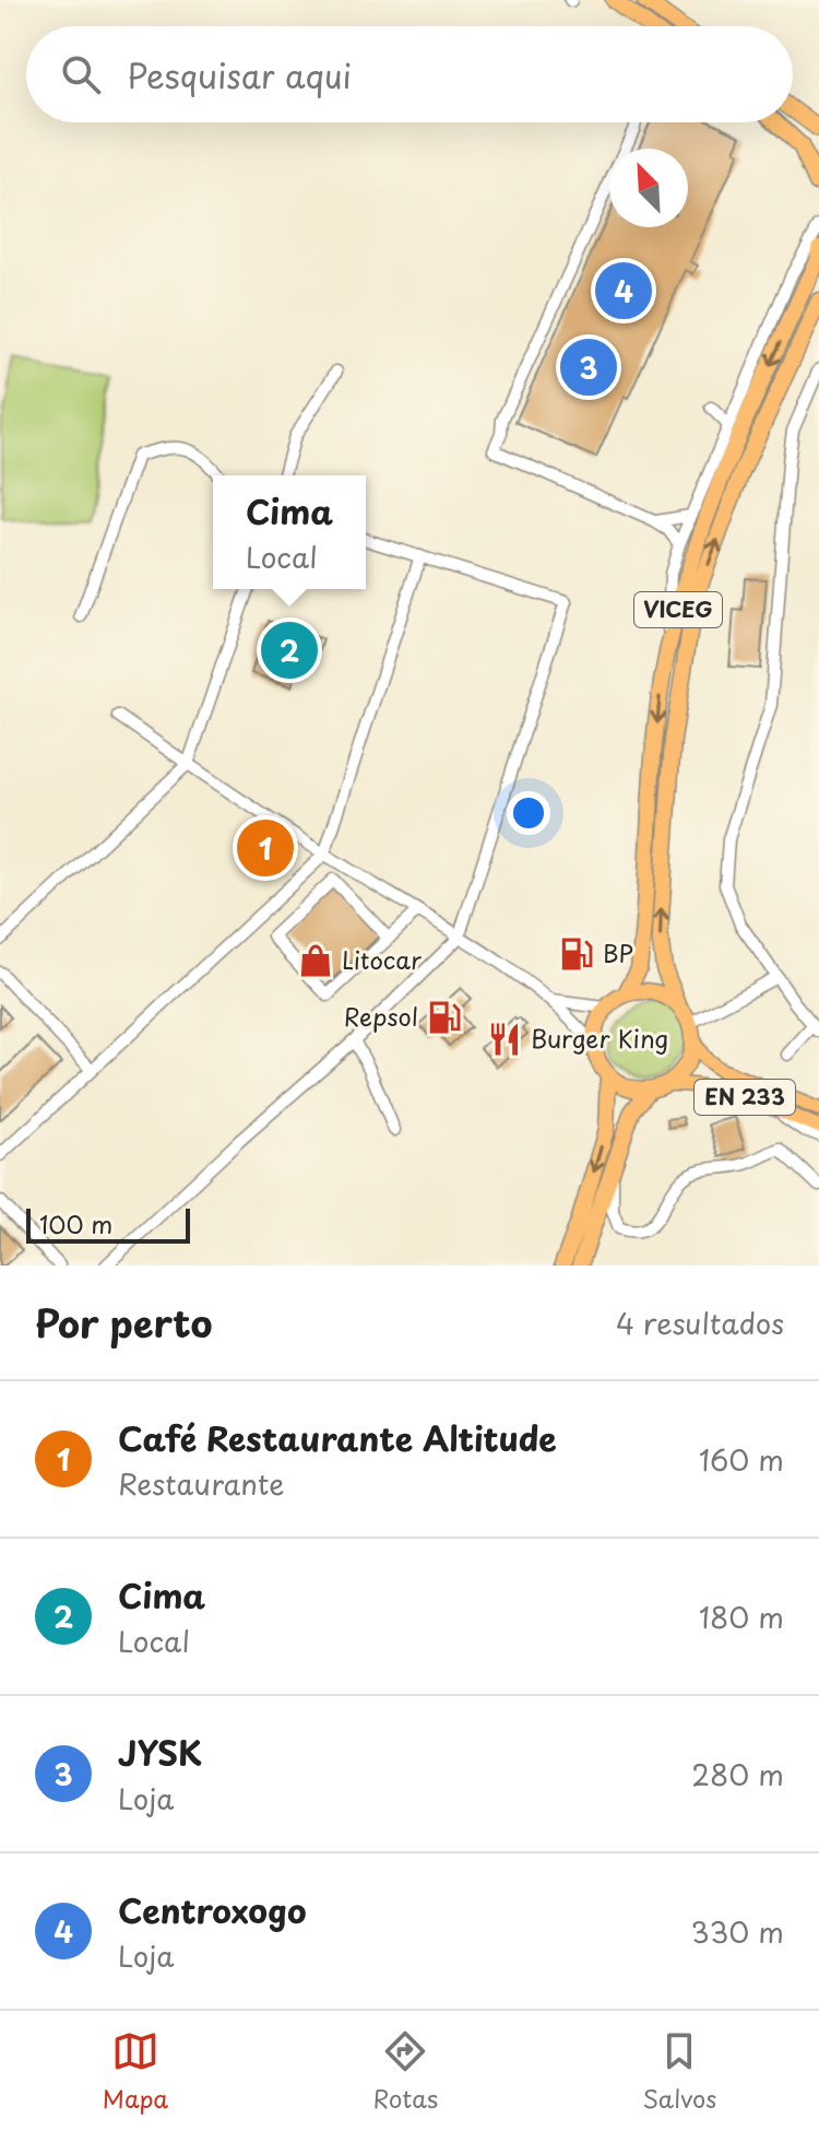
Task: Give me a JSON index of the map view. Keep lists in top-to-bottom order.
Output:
{
  "streets": {
    "highway": ["VICEG"],
    "main road": ["EN 233"]
  },
  "crossings": [
    ["VICEG", "EN 233"]
  ],
  "places": {
    "fuel station": ["BP", "Repsol"],
    "shop": ["Litocar"],
    "restaurant": ["Burger King"]
  },
  "scale_bar": "100 m",
  "north": "top left",
  "page": {
    "search": "Pesquisar aqui",
    "pins": [
      "4",
      "3",
      "2",
      "1"
    ],
    "popup": ["Cima", "Local"],
    "scale": "100 m",
    "heading": ["Por perto", "4 resultados"],
    "list": [
      {
        "mark": "1",
        "name": "Café Restaurante Altitude",
        "note": "Restaurante",
        "value": "160 m"
      },
      {
        "mark": "2",
        "name": "Cima",
        "note": "Local",
        "value": "180 m"
      },
      {
        "mark": "3",
        "name": "JYSK",
        "note": "Loja",
        "value": "280 m"
      },
      {
        "mark": "4",
        "name": "Centroxogo",
        "note": "Loja",
        "value": "330 m"
      }
    ],
    "nav": ["Mapa", "Rotas", "Salvos"]
  }
}
